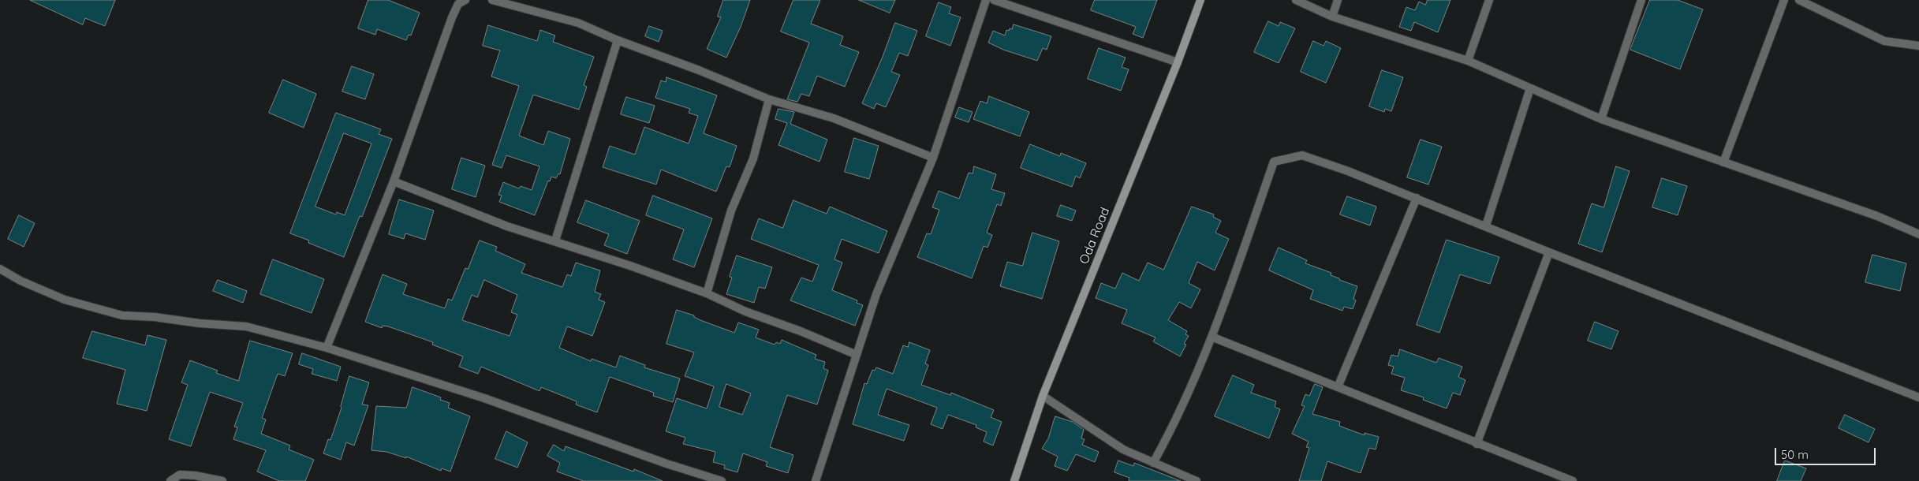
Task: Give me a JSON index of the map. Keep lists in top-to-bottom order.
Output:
{
  "streets": {
    "street": ["Oda Road"]
  },
  "scale_bar": "50 m"
}
